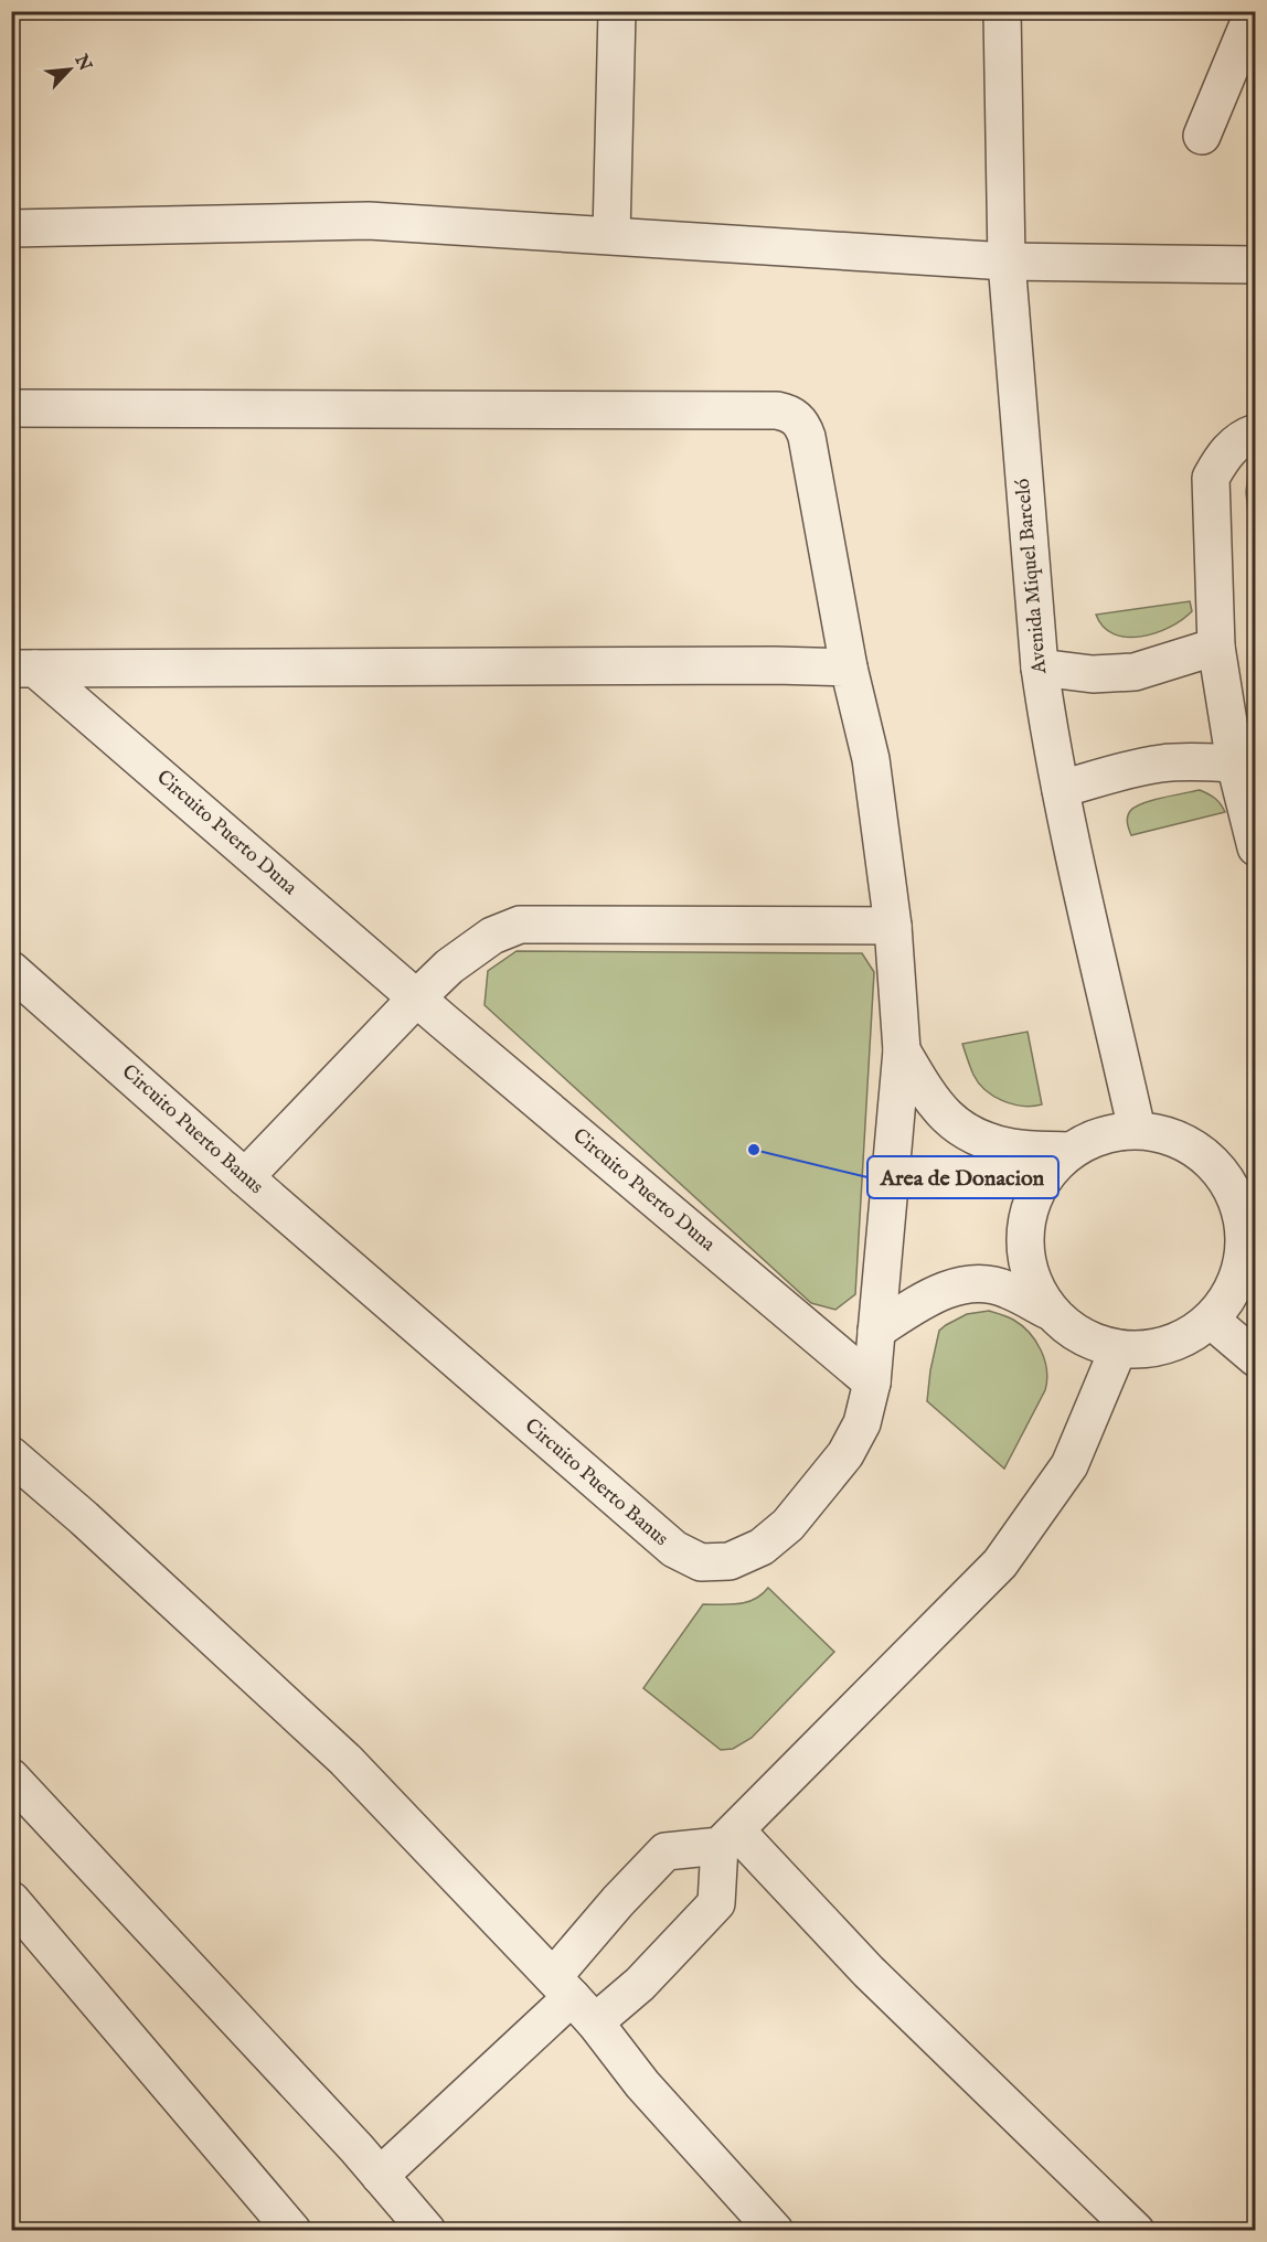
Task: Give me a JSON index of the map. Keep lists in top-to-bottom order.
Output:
{
  "streets": {
    "street": ["Avenida Miquel Barceló", "Circuito Puerto Duna", "Circuito Puerto Banus"]
  },
  "crossings": [
    ["Circuito Puerto Duna", "Circuito Puerto Banus"]
  ],
  "places": ["Area de Donacion"],
  "north": "top right"
}
